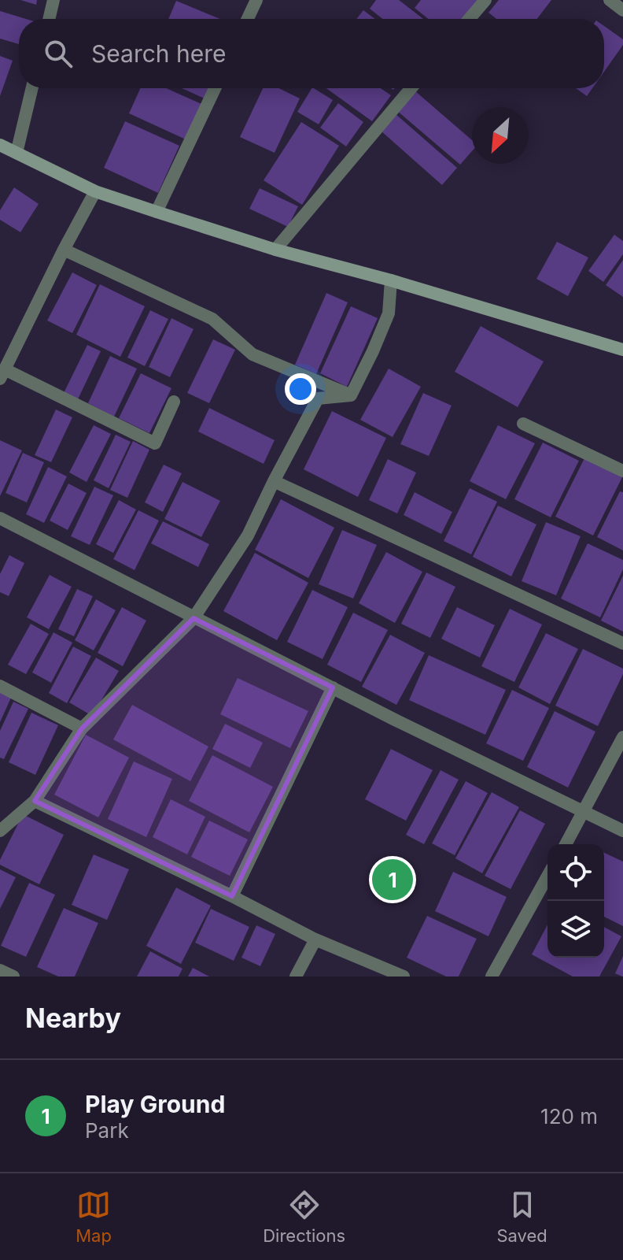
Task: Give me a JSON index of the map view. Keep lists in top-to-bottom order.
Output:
{
  "north": "bottom left",
  "page": {
    "search": "Search here",
    "pins": "1",
    "heading": "Nearby",
    "list": [
      {
        "mark": "1",
        "name": "Play Ground",
        "note": "Park",
        "value": "120 m"
      }
    ],
    "nav": ["Map", "Directions", "Saved"]
  }
}
